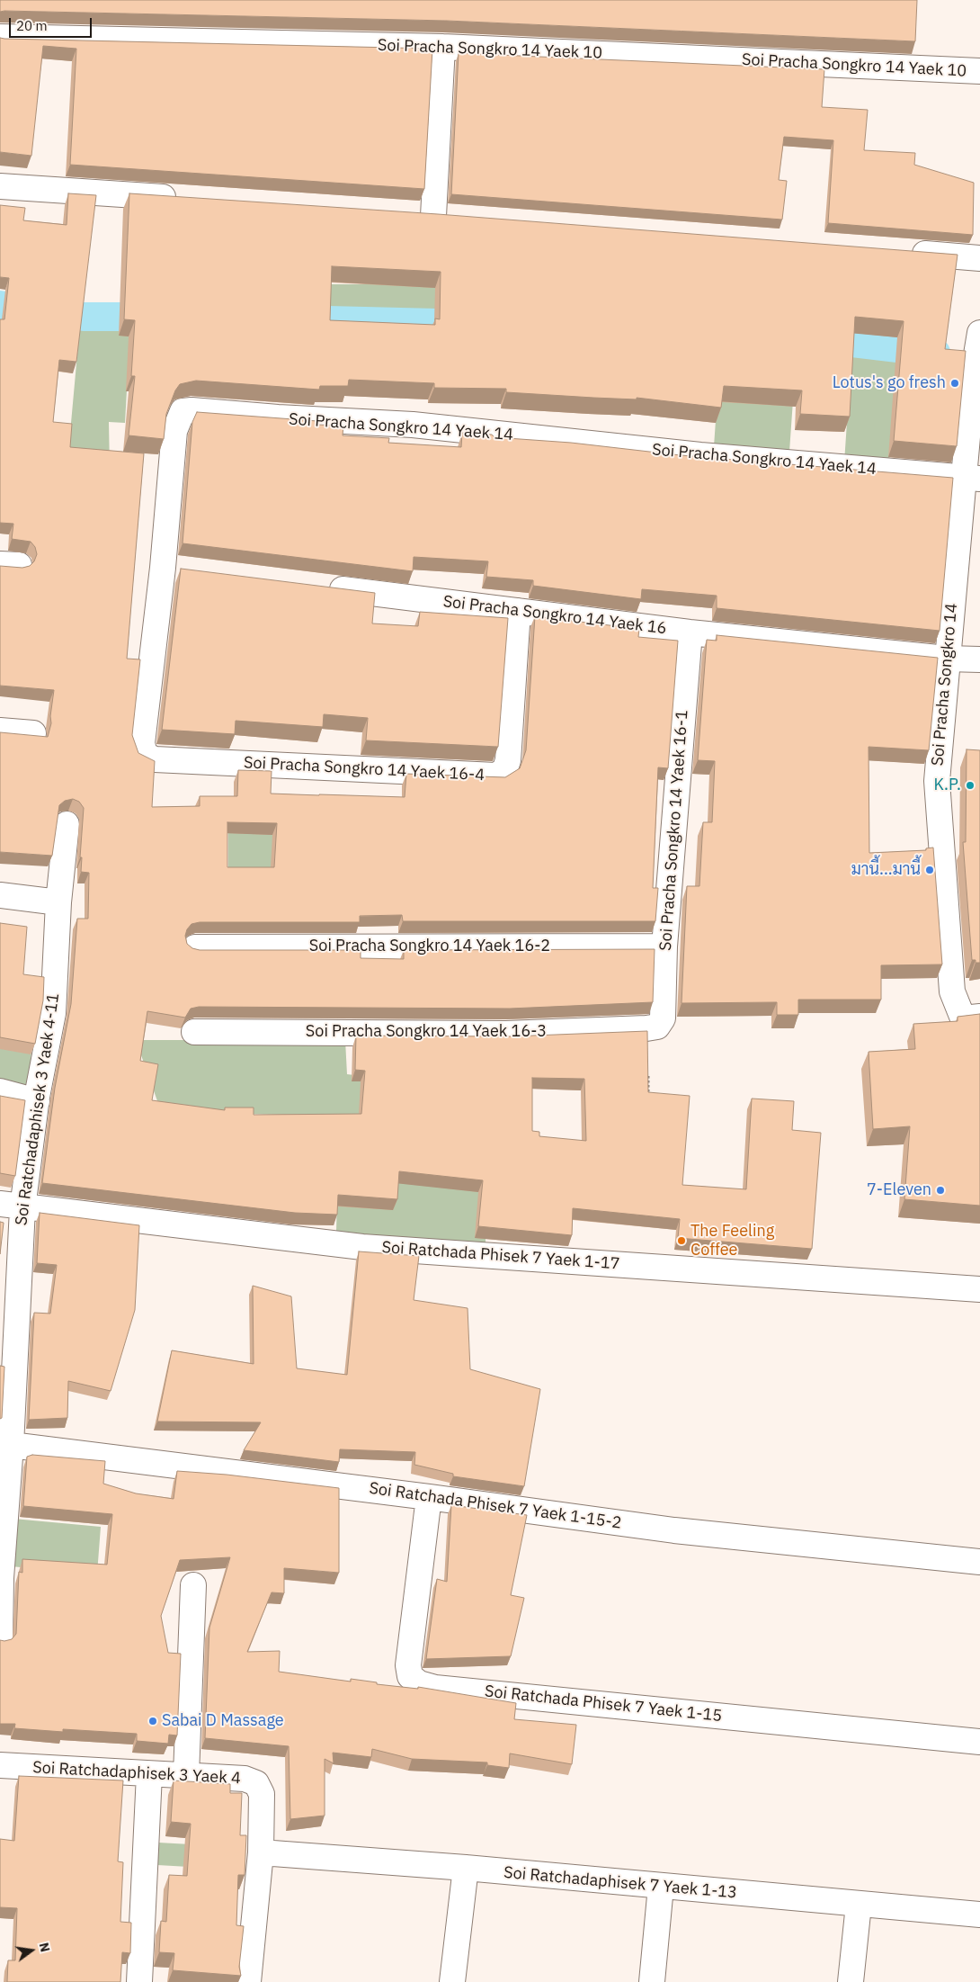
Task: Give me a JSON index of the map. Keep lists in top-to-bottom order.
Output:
{
  "streets": {
    "street": [
      "Soi Pracha Songkro 14 Yaek 10",
      "Soi Pracha Songkro 14 Yaek 14",
      "Soi Pracha Songkro 14 Yaek 16",
      "Soi Pracha Songkro 14",
      "Soi Pracha Songkro 14 Yaek 16-4",
      "Soi Pracha Songkro 14 Yaek 16-1",
      "Soi Pracha Songkro 14 Yaek 16-2",
      "Soi Pracha Songkro 14 Yaek 16-3",
      "Soi Ratchadaphisek 3 Yaek 4-11",
      "Soi Ratchada Phisek 7 Yaek 1-17",
      "Soi Ratchada Phisek 7 Yaek 1-15-2",
      "Soi Ratchada Phisek 7 Yaek 1-15",
      "Soi Ratchadaphisek 3 Yaek 4",
      "Soi Ratchadaphisek 7 Yaek 1-13"
    ]
  },
  "crossings": [
    ["Soi Pracha Songkro 14 Yaek 14", "Soi Pracha Songkro 14"],
    ["Soi Pracha Songkro 14 Yaek 14", "Soi Pracha Songkro 14 Yaek 16-4"],
    ["Soi Pracha Songkro 14 Yaek 16", "Soi Pracha Songkro 14"],
    ["Soi Pracha Songkro 14 Yaek 16", "Soi Pracha Songkro 14 Yaek 16-4"],
    ["Soi Pracha Songkro 14 Yaek 16", "Soi Pracha Songkro 14 Yaek 16-1"],
    ["Soi Pracha Songkro 14 Yaek 16-1", "Soi Pracha Songkro 14 Yaek 16-2"],
    ["Soi Pracha Songkro 14 Yaek 16-1", "Soi Pracha Songkro 14 Yaek 16-3"],
    ["Soi Ratchadaphisek 3 Yaek 4-11", "Soi Ratchada Phisek 7 Yaek 1-17"],
    ["Soi Ratchadaphisek 3 Yaek 4-11", "Soi Ratchada Phisek 7 Yaek 1-15-2"],
    ["Soi Ratchada Phisek 7 Yaek 1-15-2", "Soi Ratchada Phisek 7 Yaek 1-15"],
    ["Soi Ratchadaphisek 3 Yaek 4", "Soi Ratchadaphisek 7 Yaek 1-13"]
  ],
  "places": [
    "Lotus's go fresh",
    "K.P.",
    "มานี้...มานี้",
    "7-Eleven",
    "The Feeling Coffee",
    "Sabai D Massage"
  ],
  "scale_bar": "20 m",
  "north": "right"
}
